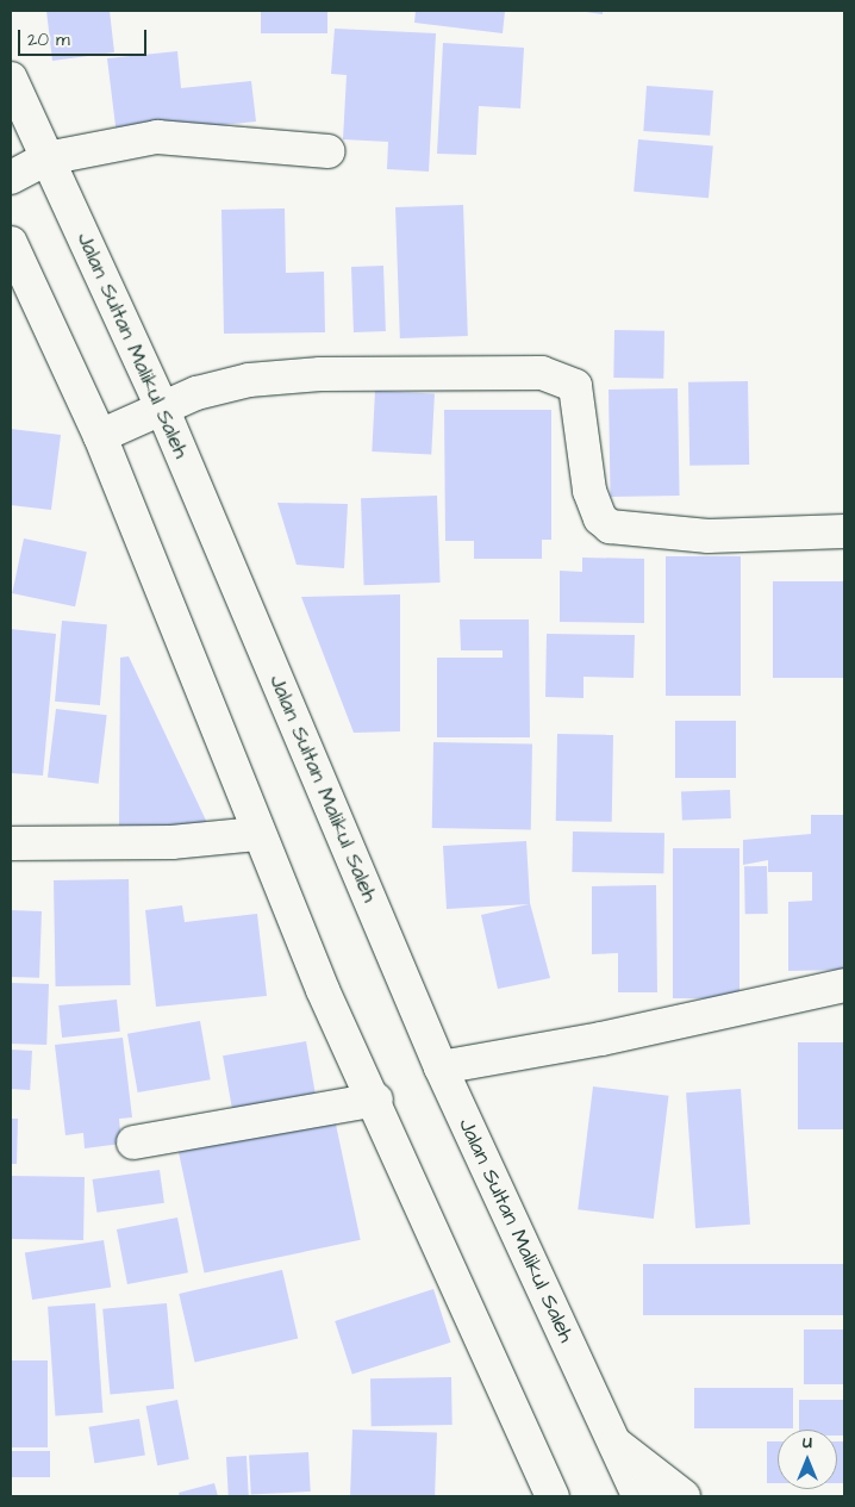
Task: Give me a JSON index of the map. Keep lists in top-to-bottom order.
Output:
{
  "streets": {
    "main road": ["Jalan Sultan Malikul Saleh"]
  },
  "scale_bar": "20 m",
  "north": "top"
}
